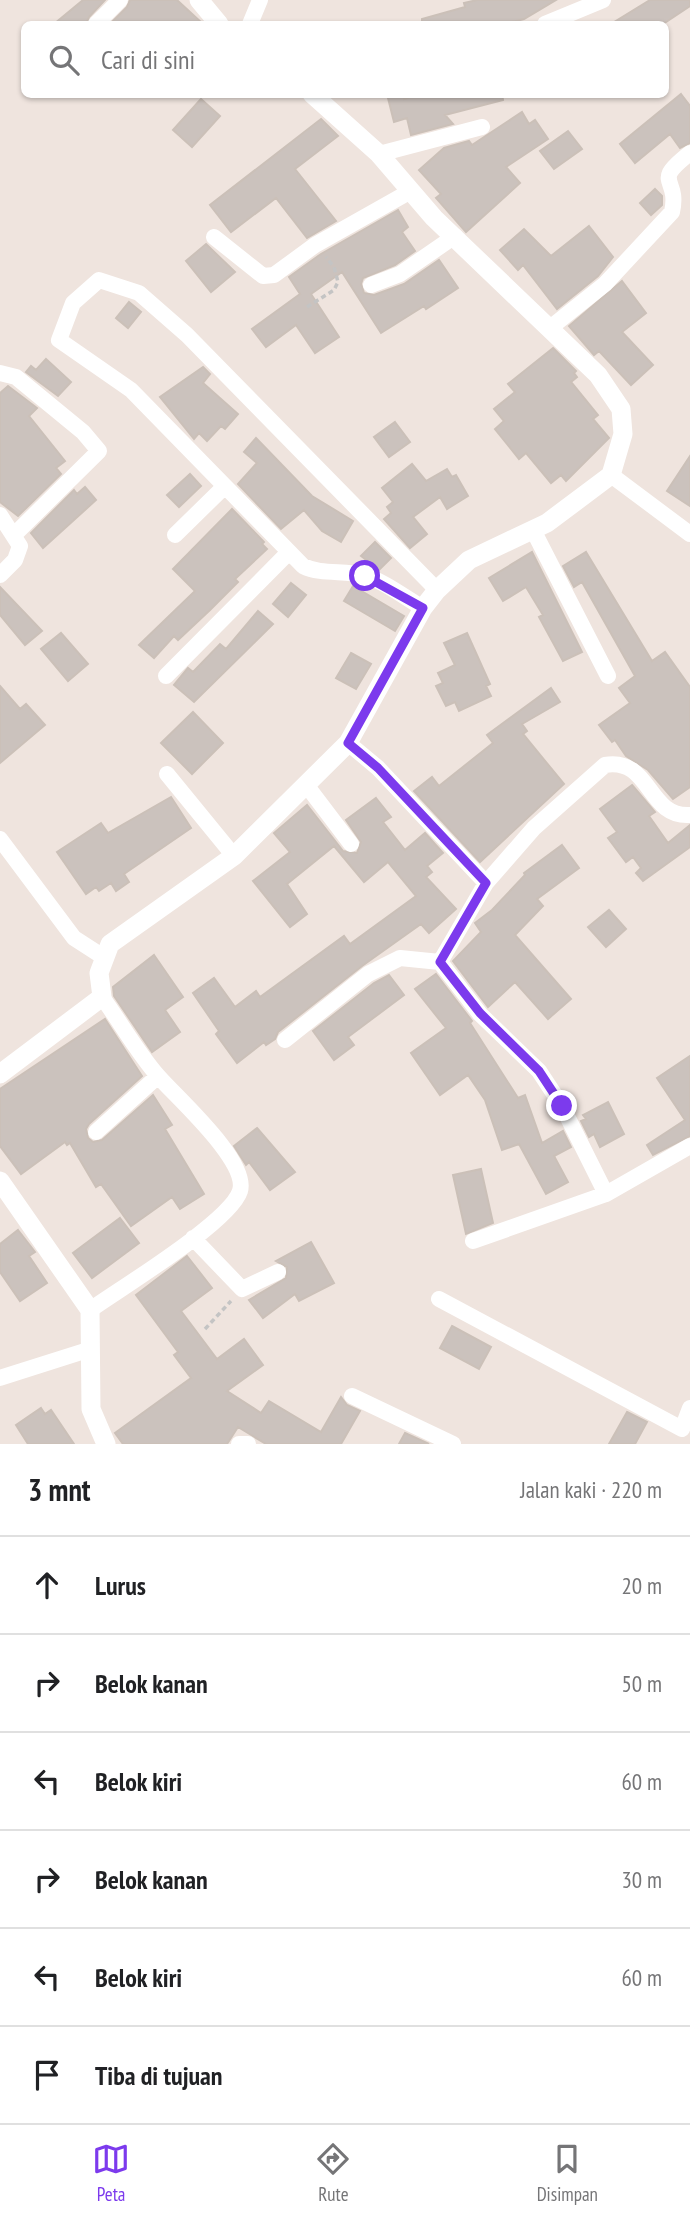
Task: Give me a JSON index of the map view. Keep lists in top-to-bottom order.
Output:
{
  "page": {
    "search": "Cari di sini",
    "heading": ["3 mnt", "Jalan kaki · 220 m"],
    "list": [
      ["Lurus", "20 m"],
      ["Belok kanan", "50 m"],
      ["Belok kiri", "60 m"],
      ["Belok kanan", "30 m"],
      ["Belok kiri", "60 m"],
      "Tiba di tujuan"
    ],
    "nav": ["Peta", "Rute", "Disimpan"]
  }
}
